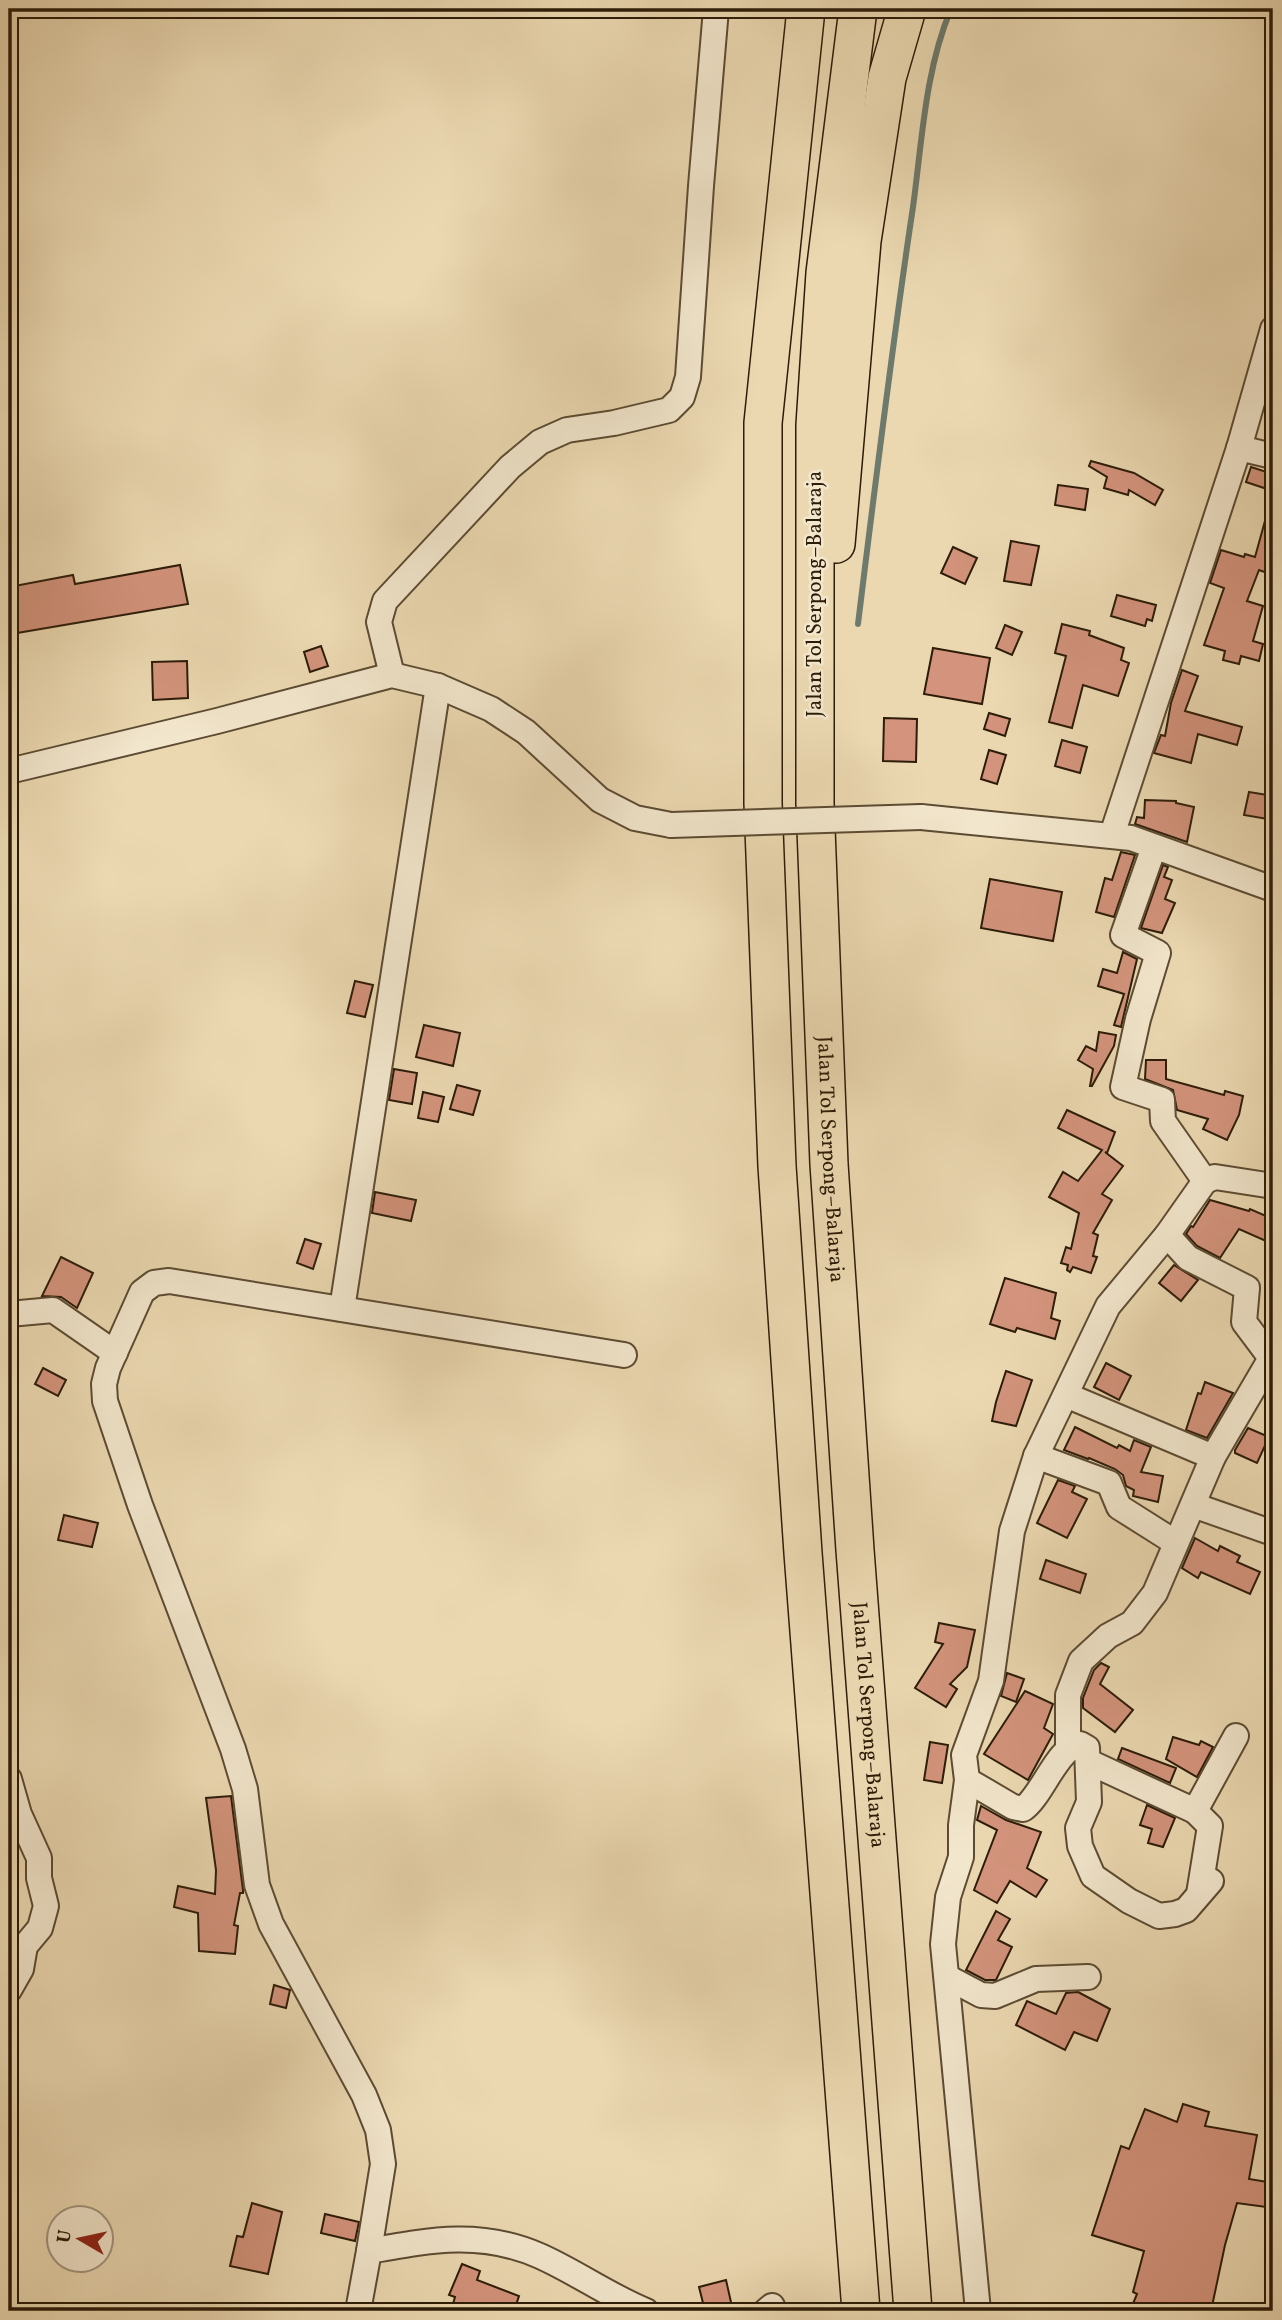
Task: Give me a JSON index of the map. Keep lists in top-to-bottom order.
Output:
{
  "streets": {
    "highway": ["Jalan Tol Serpong–Balaraja"]
  },
  "north": "left"
}
